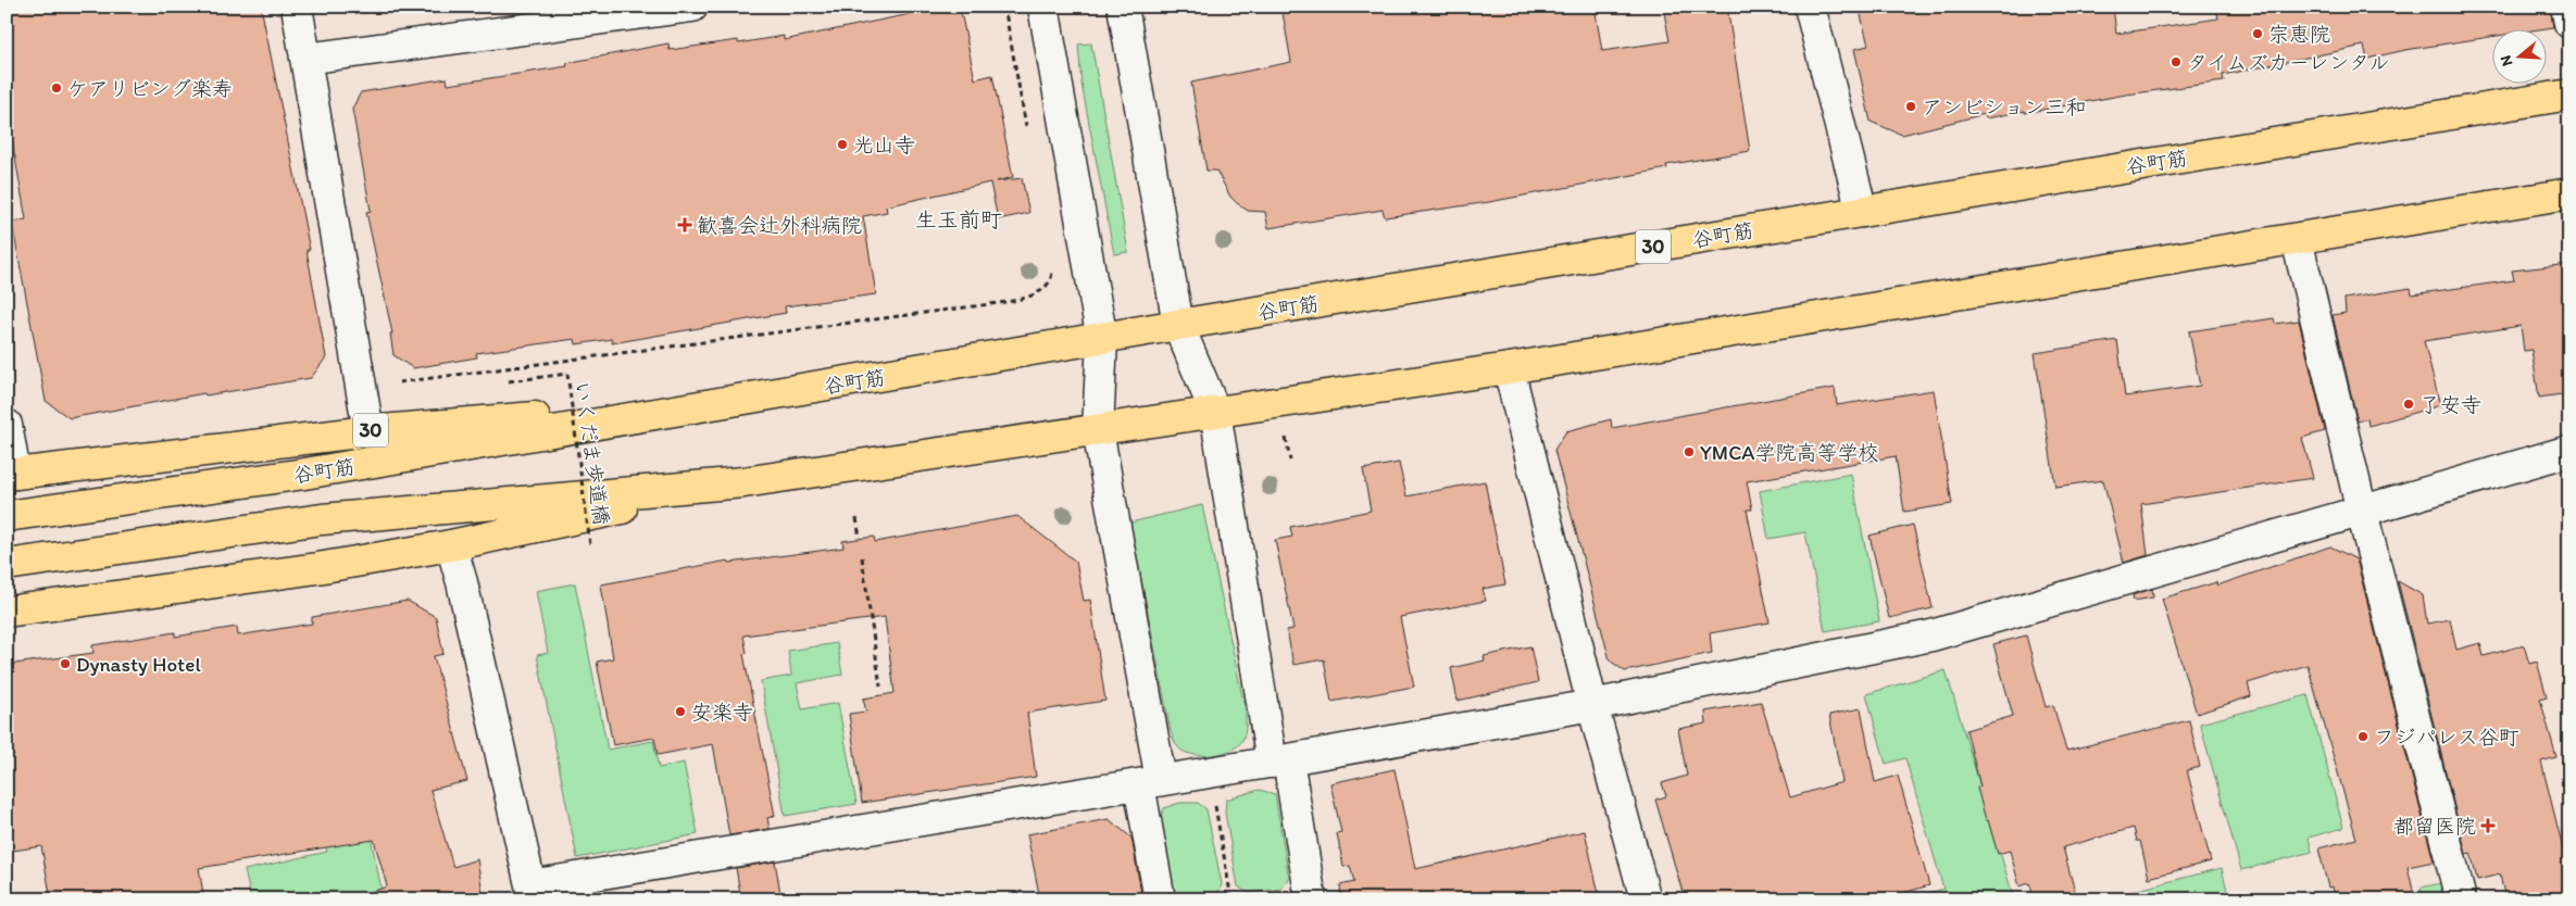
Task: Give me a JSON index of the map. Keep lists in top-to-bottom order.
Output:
{
  "streets": {
    "main road": ["谷町筋", "30"],
    "path": ["いくだま歩道橋"]
  },
  "crossings": [
    ["谷町筋", "30"]
  ],
  "districts": ["生玉前町"],
  "places": {
    "other": [
      "宗恵院",
      "タイムズカーレンタル",
      "ケアリビング楽寿",
      "アンビション三和",
      "光山寺",
      "了安寺",
      "YMCA学院高等学校",
      "Dynasty Hotel",
      "安楽寺",
      "フジパレス谷町"
    ],
    "health": ["歓喜会辻外科病院", "都留医院"]
  },
  "north": "left"
}
